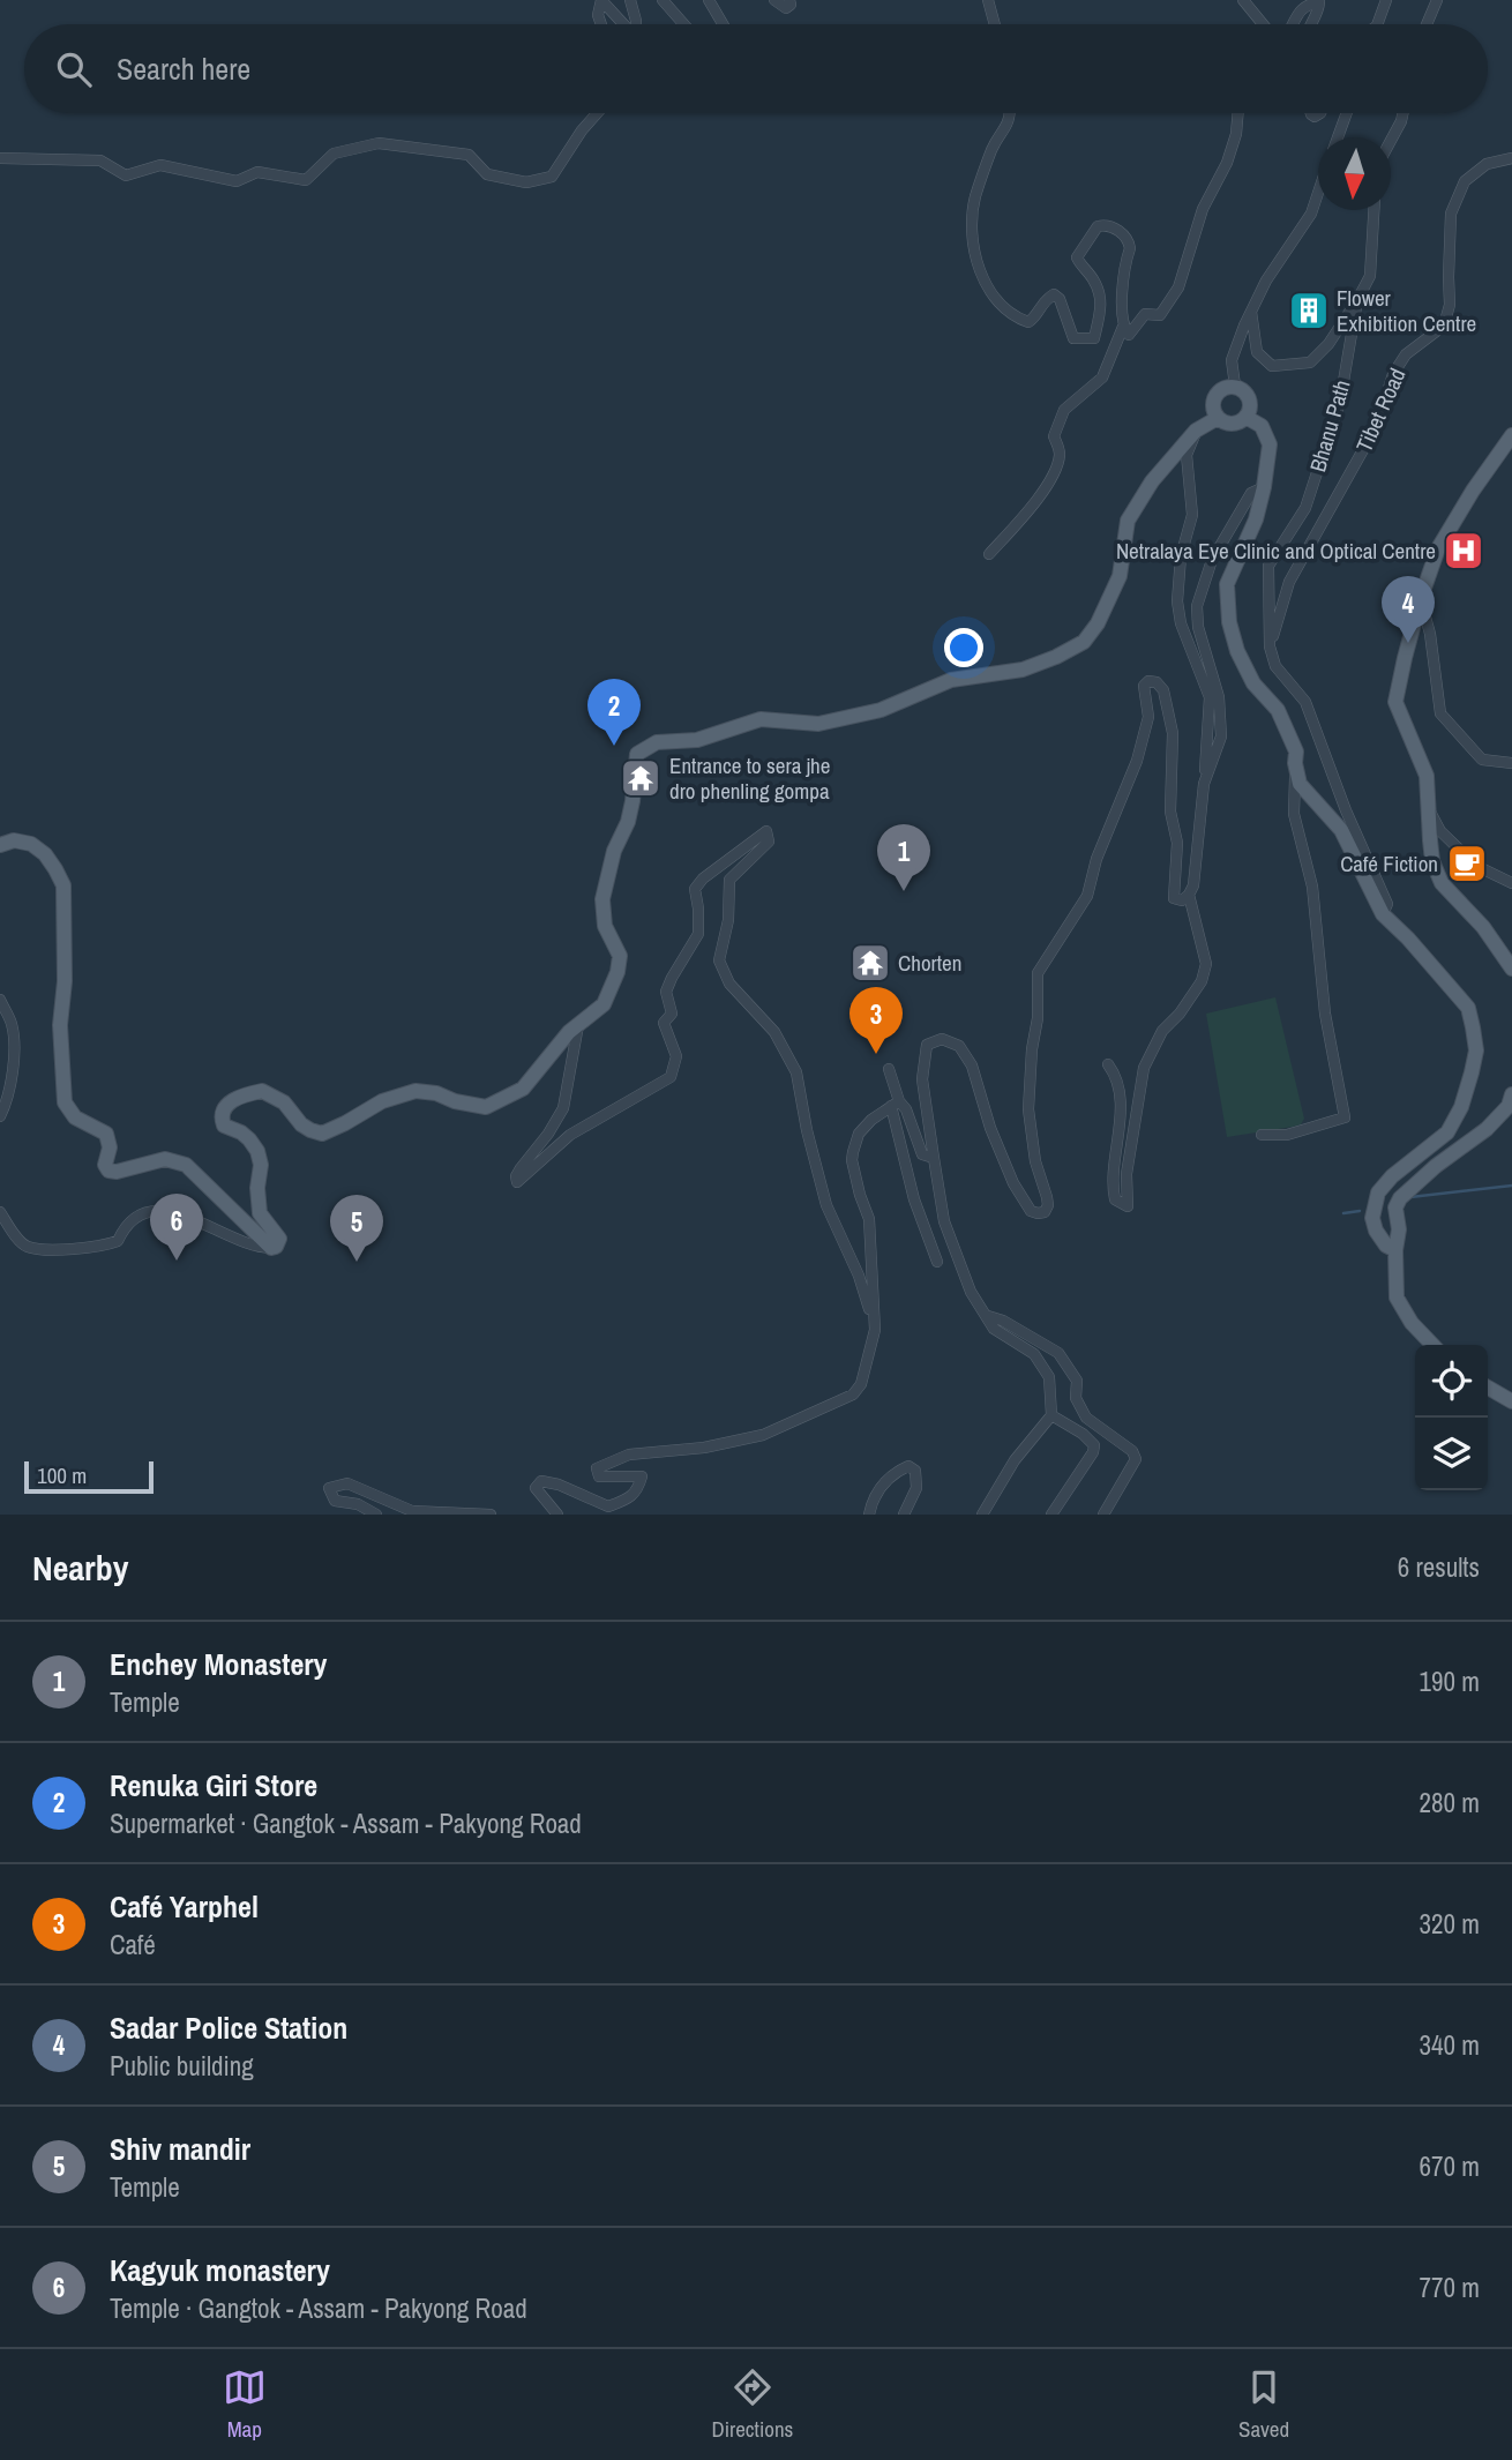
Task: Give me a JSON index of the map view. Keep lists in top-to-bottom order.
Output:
{
  "streets": {
    "street": ["Tibet Road", "Bhanu Path"]
  },
  "crossings": [
    ["Tibet Road", "Bhanu Path"]
  ],
  "places": {
    "building": ["Flower Exhibition Centre"],
    "hospital": ["Netralaya Eye Clinic and Optical Centre"],
    "temple": ["Entrance to sera jhe dro phenling gompa", "Chorten"],
    "cafe": ["Café Fiction"]
  },
  "scale_bar": "100 m",
  "north": "bottom",
  "page": {
    "search": "Search here",
    "pins": [
      "4",
      "2",
      "1",
      "3",
      "6",
      "5"
    ],
    "scale": "100 m",
    "heading": ["Nearby", "6 results"],
    "list": [
      {
        "mark": "1",
        "name": "Enchey Monastery",
        "note": "Temple",
        "value": "190 m"
      },
      {
        "mark": "2",
        "name": "Renuka Giri Store",
        "note": "Supermarket · Gangtok - Assam - Pakyong Road",
        "value": "280 m"
      },
      {
        "mark": "3",
        "name": "Café Yarphel",
        "note": "Café",
        "value": "320 m"
      },
      {
        "mark": "4",
        "name": "Sadar Police Station",
        "note": "Public building",
        "value": "340 m"
      },
      {
        "mark": "5",
        "name": "Shiv mandir",
        "note": "Temple",
        "value": "670 m"
      },
      {
        "mark": "6",
        "name": "Kagyuk monastery",
        "note": "Temple · Gangtok - Assam - Pakyong Road",
        "value": "770 m"
      }
    ],
    "nav": ["Map", "Directions", "Saved"]
  }
}
